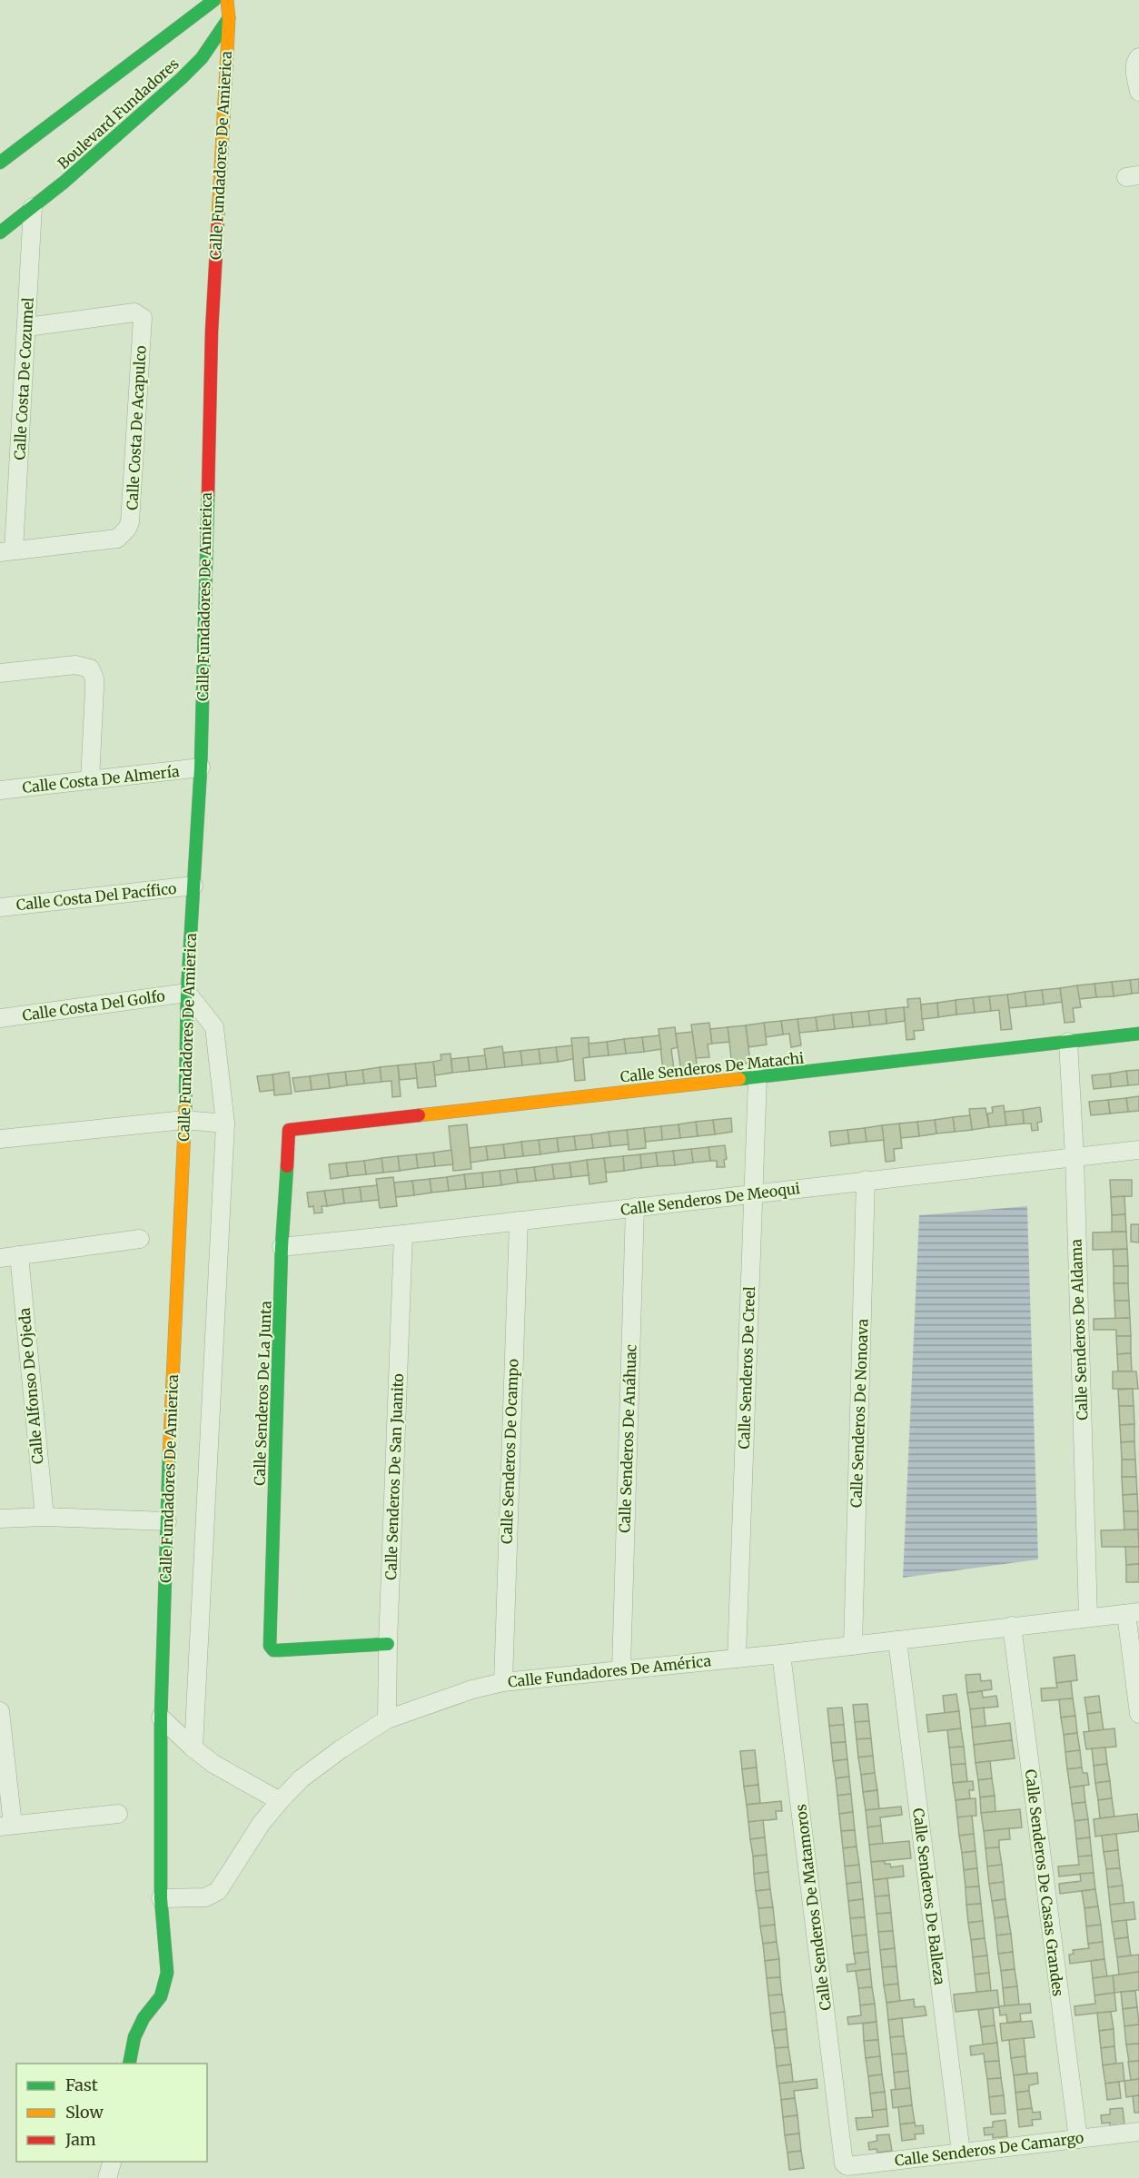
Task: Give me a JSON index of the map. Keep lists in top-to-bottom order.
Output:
{
  "streets": {
    "street": [
      "Boulevard Fundadores",
      "Calle Fundadores De Amierica",
      "Calle Costa De Cozumel",
      "Calle Costa De Acapulco",
      "Calle Costa De Almería",
      "Calle Costa Del Pacífico",
      "Calle Costa Del Golfo",
      "Calle Senderos De Matachi",
      "Calle Senderos De Meoqui",
      "Calle Senderos De Aldama",
      "Calle Senderos De Creel",
      "Calle Alfonso De Ojeda",
      "Calle Senderos De La Junta",
      "Calle Senderos De Nonoava",
      "Calle Senderos De Anáhuac",
      "Calle Senderos De Ocampo",
      "Calle Senderos De San Juanito",
      "Calle Fundadores De América",
      "Calle Senderos De Casas Grandes",
      "Calle Senderos De Balleza",
      "Calle Senderos De Matamoros",
      "Calle Senderos De Camargo"
    ]
  },
  "crossings": [
    ["Boulevard Fundadores", "Calle Fundadores De Amierica"],
    ["Boulevard Fundadores", "Calle Costa De Cozumel"],
    ["Calle Fundadores De Amierica", "Calle Costa De Almería"],
    ["Calle Fundadores De Amierica", "Calle Costa Del Pacífico"],
    ["Calle Fundadores De Amierica", "Calle Costa Del Golfo"],
    ["Calle Fundadores De Amierica", "Calle Fundadores De América"],
    ["Calle Costa De Cozumel", "Calle Costa De Acapulco"],
    ["Calle Senderos De Matachi", "Calle Senderos De Aldama"],
    ["Calle Senderos De Matachi", "Calle Senderos De Creel"],
    ["Calle Senderos De Matachi", "Calle Senderos De La Junta"],
    ["Calle Senderos De Meoqui", "Calle Senderos De Aldama"],
    ["Calle Senderos De Meoqui", "Calle Senderos De Creel"],
    ["Calle Senderos De Meoqui", "Calle Senderos De La Junta"],
    ["Calle Senderos De Meoqui", "Calle Senderos De Nonoava"],
    ["Calle Senderos De Meoqui", "Calle Senderos De Anáhuac"],
    ["Calle Senderos De Meoqui", "Calle Senderos De Ocampo"],
    ["Calle Senderos De Meoqui", "Calle Senderos De San Juanito"],
    ["Calle Senderos De Aldama", "Calle Fundadores De América"],
    ["Calle Senderos De Creel", "Calle Fundadores De América"],
    ["Calle Senderos De La Junta", "Calle Senderos De San Juanito"],
    ["Calle Senderos De Nonoava", "Calle Fundadores De América"],
    ["Calle Senderos De Anáhuac", "Calle Fundadores De América"],
    ["Calle Senderos De Ocampo", "Calle Fundadores De América"],
    ["Calle Senderos De San Juanito", "Calle Fundadores De América"],
    ["Calle Fundadores De América", "Calle Senderos De Casas Grandes"],
    ["Calle Fundadores De América", "Calle Senderos De Balleza"],
    ["Calle Fundadores De América", "Calle Senderos De Matamoros"],
    ["Calle Senderos De Casas Grandes", "Calle Senderos De Camargo"],
    ["Calle Senderos De Balleza", "Calle Senderos De Camargo"],
    ["Calle Senderos De Matamoros", "Calle Senderos De Camargo"]
  ],
  "legend": ["Fast", "Slow", "Jam"]
}
